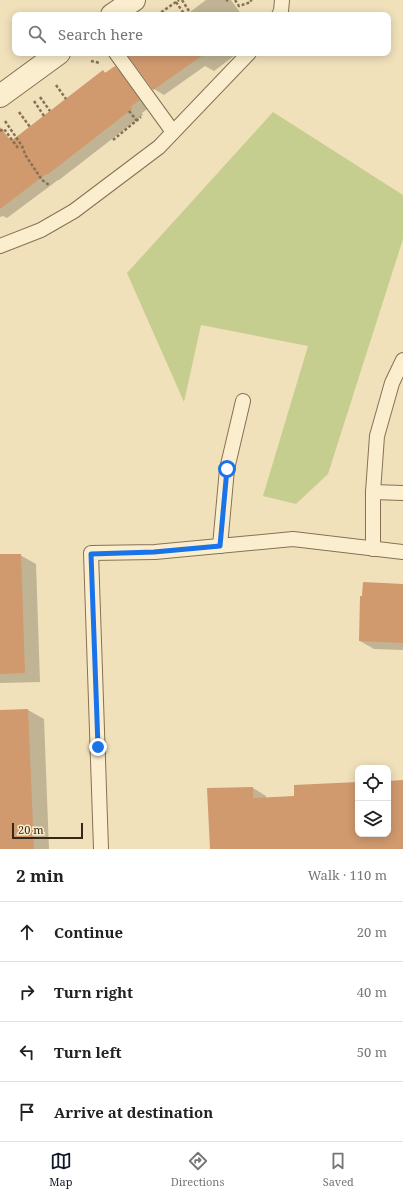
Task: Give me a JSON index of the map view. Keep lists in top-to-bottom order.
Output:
{
  "scale_bar": "20 m",
  "page": {
    "search": "Search here",
    "scale": "20 m",
    "heading": ["2 min", "Walk · 110 m"],
    "list": [
      ["Continue", "20 m"],
      ["Turn right", "40 m"],
      ["Turn left", "50 m"],
      "Arrive at destination"
    ],
    "nav": ["Map", "Directions", "Saved"]
  }
}
